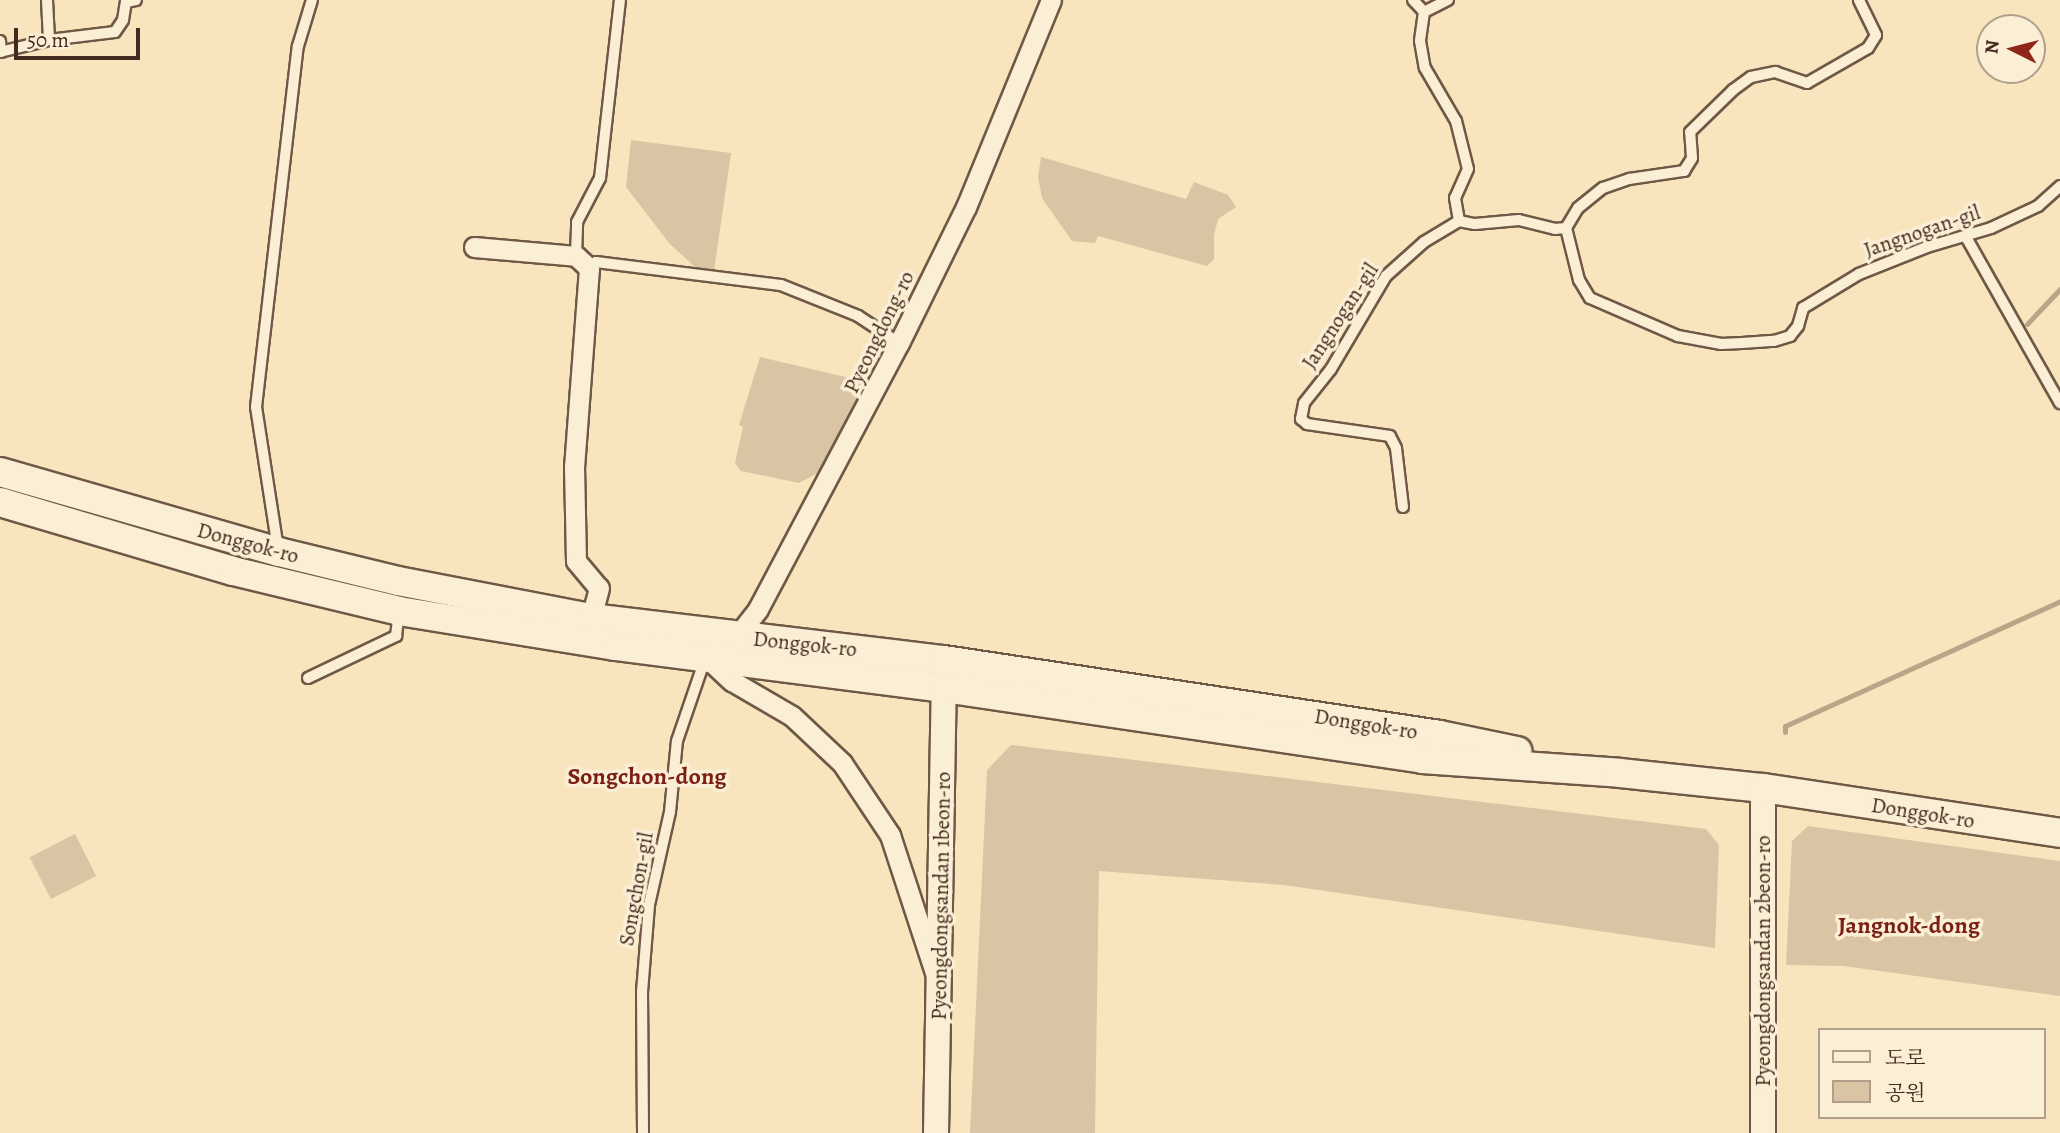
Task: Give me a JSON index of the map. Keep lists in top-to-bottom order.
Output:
{
  "streets": {
    "main road": ["Donggok-ro"],
    "street": ["Pyeongdong-ro", "Pyeongdongsandan 1beon-ro", "Pyeongdongsandan 2beon-ro"],
    "lane": ["Jangnogan-gil", "Songchon-gil"]
  },
  "crossings": [
    ["Pyeongdong-ro", "Donggok-ro"],
    ["Pyeongdong-ro", "Songchon-gil"],
    ["Donggok-ro", "Songchon-gil"],
    ["Donggok-ro", "Pyeongdongsandan 1beon-ro"],
    ["Donggok-ro", "Pyeongdongsandan 2beon-ro"]
  ],
  "districts": ["Songchon-dong", "Jangnok-dong"],
  "legend": ["도로", "공원"],
  "scale_bar": "50 m",
  "north": "left"
}
